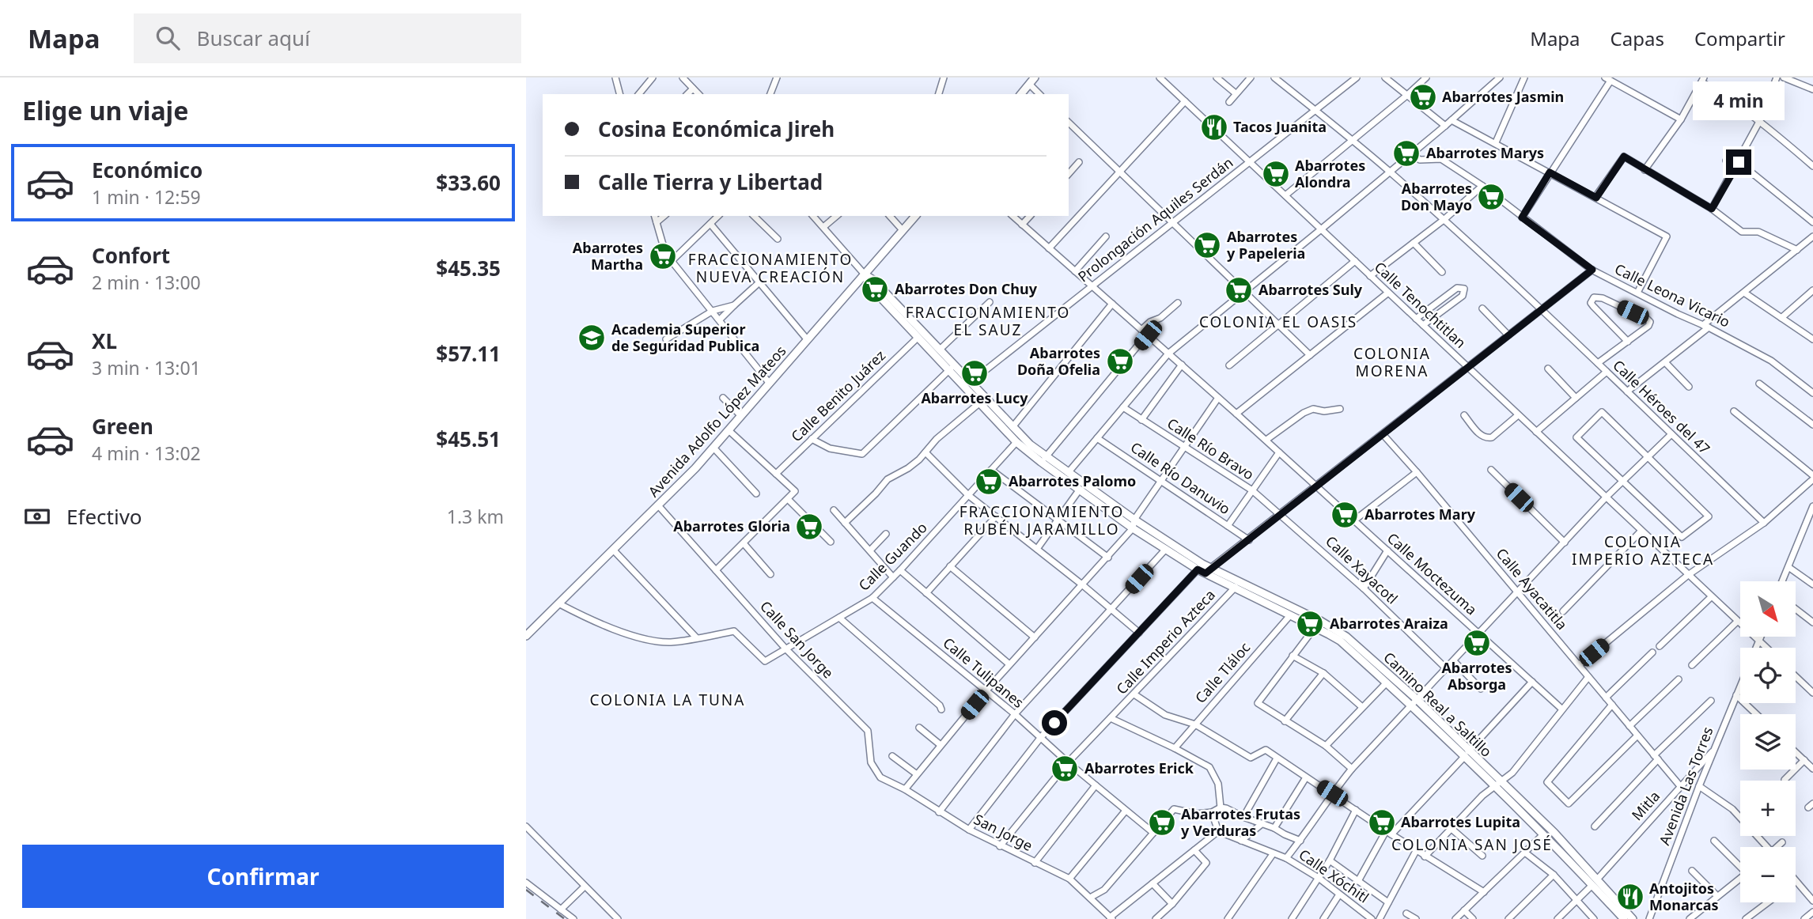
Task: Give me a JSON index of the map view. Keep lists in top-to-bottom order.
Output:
{
  "streets": {
    "street": [
      "Prolongación Aquiles Serdán",
      "Calle Leona Vicario",
      "Calle Tenochtitlan",
      "Calle Benito Juárez",
      "Calle Héroes del 47",
      "Avenida Adolfo López Mateos",
      "Calle Río Bravo",
      "Calle Río Danuvio",
      "Calle Guando",
      "Calle Xayacotl",
      "Calle Moctezuma",
      "Calle Ayacatitla",
      "Calle San Jorge",
      "Calle Imperio Azteca",
      "Calle Tulipanes",
      "Calle Tláloc",
      "Camino Real a Saltillo",
      "Avenida Las Torres",
      "Mitla",
      "San Jorge",
      "Calle Xóchitl"
    ]
  },
  "crossings": [
    ["Prolongación Aquiles Serdán", "Calle Tenochtitlan"],
    ["Prolongación Aquiles Serdán", "Calle Héroes del 47"],
    ["Prolongación Aquiles Serdán", "Calle Moctezuma"],
    ["Prolongación Aquiles Serdán", "Camino Real a Saltillo"],
    ["Calle Benito Juárez", "Camino Real a Saltillo"],
    ["Avenida Adolfo López Mateos", "Calle San Jorge"],
    ["Avenida Adolfo López Mateos", "Camino Real a Saltillo"],
    ["Calle Río Bravo", "Calle Xayacotl"],
    ["Calle Guando", "Calle San Jorge"],
    ["Calle Guando", "Calle Tulipanes"],
    ["Calle Guando", "Camino Real a Saltillo"],
    ["Calle Ayacatitla", "Mitla"],
    ["Calle San Jorge", "San Jorge"],
    ["Calle Imperio Azteca", "Calle Tulipanes"],
    ["Calle Imperio Azteca", "Camino Real a Saltillo"],
    ["Calle Imperio Azteca", "San Jorge"],
    ["Calle Tláloc", "Camino Real a Saltillo"],
    ["Camino Real a Saltillo", "Mitla"],
    ["Avenida Las Torres", "Mitla"]
  ],
  "districts": [
    "FRACCIONAMIENTO NUEVA CREACIÓN",
    "FRACCIONAMIENTO EL SAUZ",
    "COLONIA EL OASIS",
    "COLONIA MORENA",
    "FRACCIONAMIENTO RUBÉN JARAMILLO",
    "COLONIA IMPERIO AZTECA",
    "COLONIA LA TUNA",
    "COLONIA SAN JOSÉ"
  ],
  "places": {
    "supermarket": [
      "Abarrotes Jasmin",
      "Abarrotes Marys",
      "Abarrotes Alondra",
      "Abarrotes Don Mayo",
      "Abarrotes y Papeleria",
      "Abarrotes Martha",
      "Abarrotes Don Chuy",
      "Abarrotes Suly",
      "Abarrotes Doña Ofelia",
      "Abarrotes Lucy",
      "Abarrotes Palomo",
      "Abarrotes Mary",
      "Abarrotes Gloria",
      "Abarrotes Araiza",
      "Abarrotes Absorga",
      "Abarrotes Erick",
      "Abarrotes Frutas y Verduras",
      "Abarrotes Lupita"
    ],
    "restaurant": ["Tacos Juanita", "Antojitos Monarcas"],
    "school or university": ["Academia Superior de Seguridad Publica"]
  },
  "north": "bottom right",
  "page": {
    "header": "Mapa",
    "search": "Buscar aquí",
    "nav": ["Mapa", "Capas", "Compartir"],
    "heading": "Elige un viaje",
    "bubble": "4 min",
    "banner": ["Cosina Económica Jireh", "Calle Tierra y Libertad"],
    "list": [
      {
        "name": "Económico",
        "note": "1 min · 12:59",
        "value": "$33.60"
      },
      {
        "name": "Confort",
        "note": "2 min · 13:00",
        "value": "$45.35"
      },
      {
        "name": "XL",
        "note": "3 min · 13:01",
        "value": "$57.11"
      },
      {
        "name": "Green",
        "note": "4 min · 13:02",
        "value": "$45.51"
      }
    ],
    "pay": ["Efectivo", "1.3 km"],
    "map_buttons": ["+", "−"],
    "buttons": "Confirmar"
  }
}
